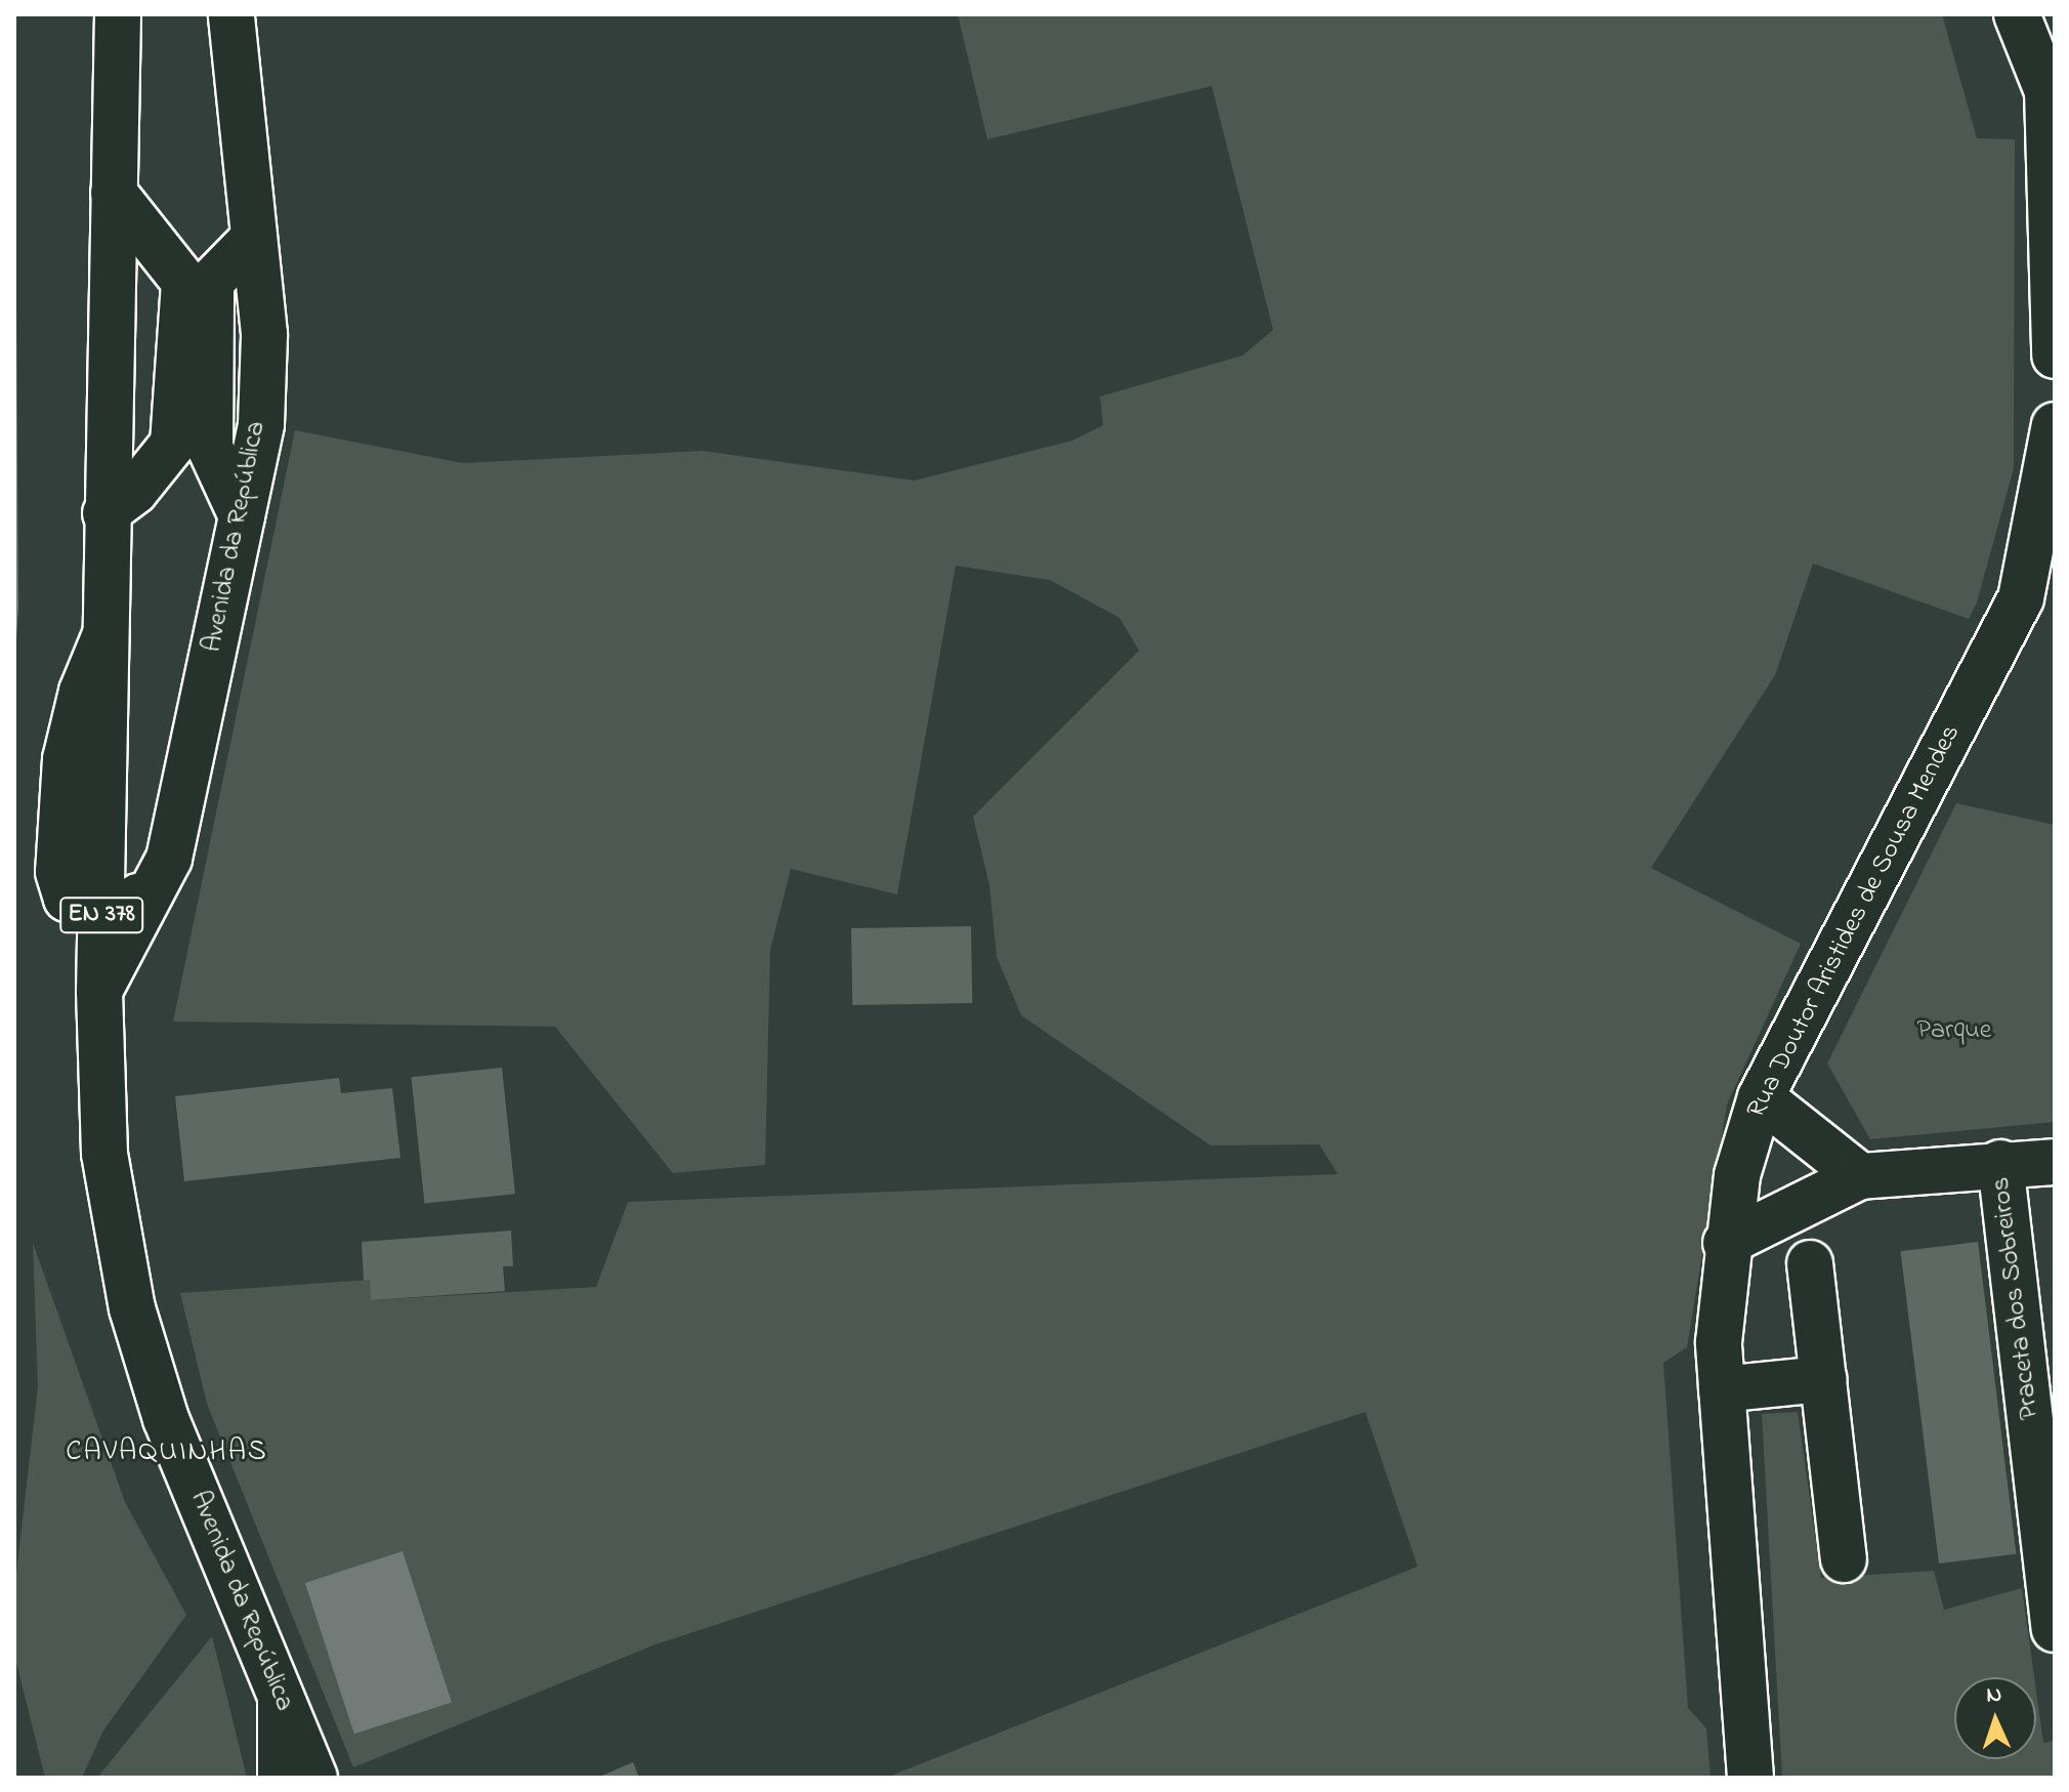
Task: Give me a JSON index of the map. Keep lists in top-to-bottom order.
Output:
{
  "streets": {
    "street": [
      "Avenida da República",
      "EN 378",
      "Rua Doutor Aristides de Sousa Mendes",
      "Praceta dos Sobreiros"
    ]
  },
  "districts": ["CAVAQUINHAS"],
  "parks": ["Parque"],
  "north": "top"
}
